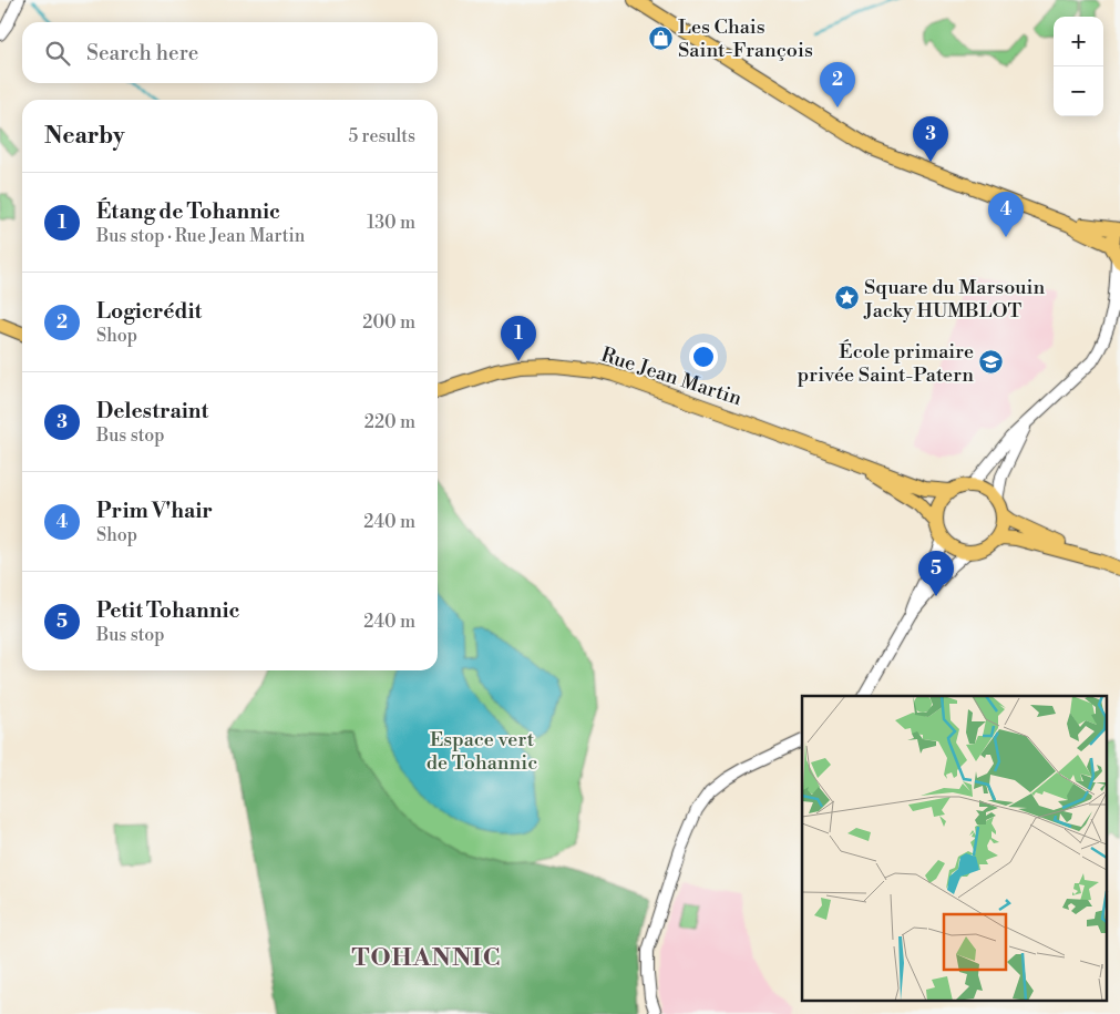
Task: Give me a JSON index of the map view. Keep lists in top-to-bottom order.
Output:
{
  "streets": {
    "main road": ["Rue Jean Martin"]
  },
  "districts": ["TOHANNIC"],
  "parks": ["Espace vert de Tohannic"],
  "places": {
    "shop": ["Les Chais Saint-François"],
    "place": ["Square du Marsouin Jacky HUMBLOT"],
    "school or university": ["École primaire privée Saint-Patern"]
  },
  "page": {
    "map_buttons": ["+", "−"],
    "search": "Search here",
    "pins": [
      "2",
      "3",
      "4",
      "1",
      "5"
    ],
    "heading": ["Nearby", "5 results"],
    "list": [
      {
        "mark": "1",
        "name": "Étang de Tohannic",
        "note": "Bus stop · Rue Jean Martin",
        "value": "130 m"
      },
      {
        "mark": "2",
        "name": "Logicrédit",
        "note": "Shop",
        "value": "200 m"
      },
      {
        "mark": "3",
        "name": "Delestraint",
        "note": "Bus stop",
        "value": "220 m"
      },
      {
        "mark": "4",
        "name": "Prim V'hair",
        "note": "Shop",
        "value": "240 m"
      },
      {
        "mark": "5",
        "name": "Petit Tohannic",
        "note": "Bus stop",
        "value": "240 m"
      }
    ]
  }
}
